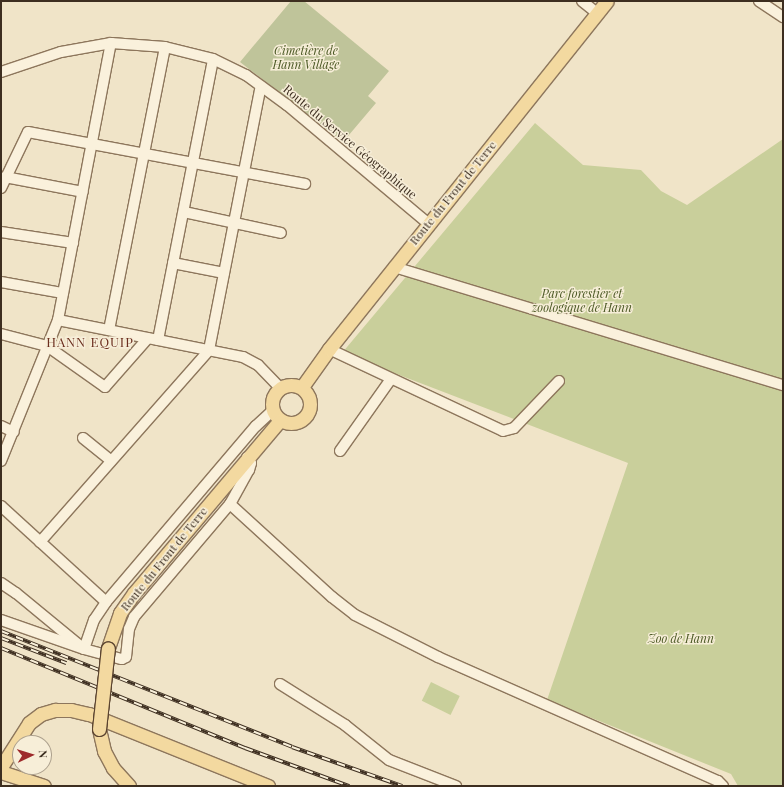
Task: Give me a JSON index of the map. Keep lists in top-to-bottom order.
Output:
{
  "streets": {
    "main road": ["Route du Front de Terre"],
    "street": ["Route du Service Géographique"]
  },
  "crossings": [
    ["Route du Service Géographique", "Route du Front de Terre"]
  ],
  "districts": ["HANN EQUIP"],
  "parks": ["Cimetière de Hann Village", "Parc forestier et zoologique de Hann", "Zoo de Hann"],
  "north": "right"
}
